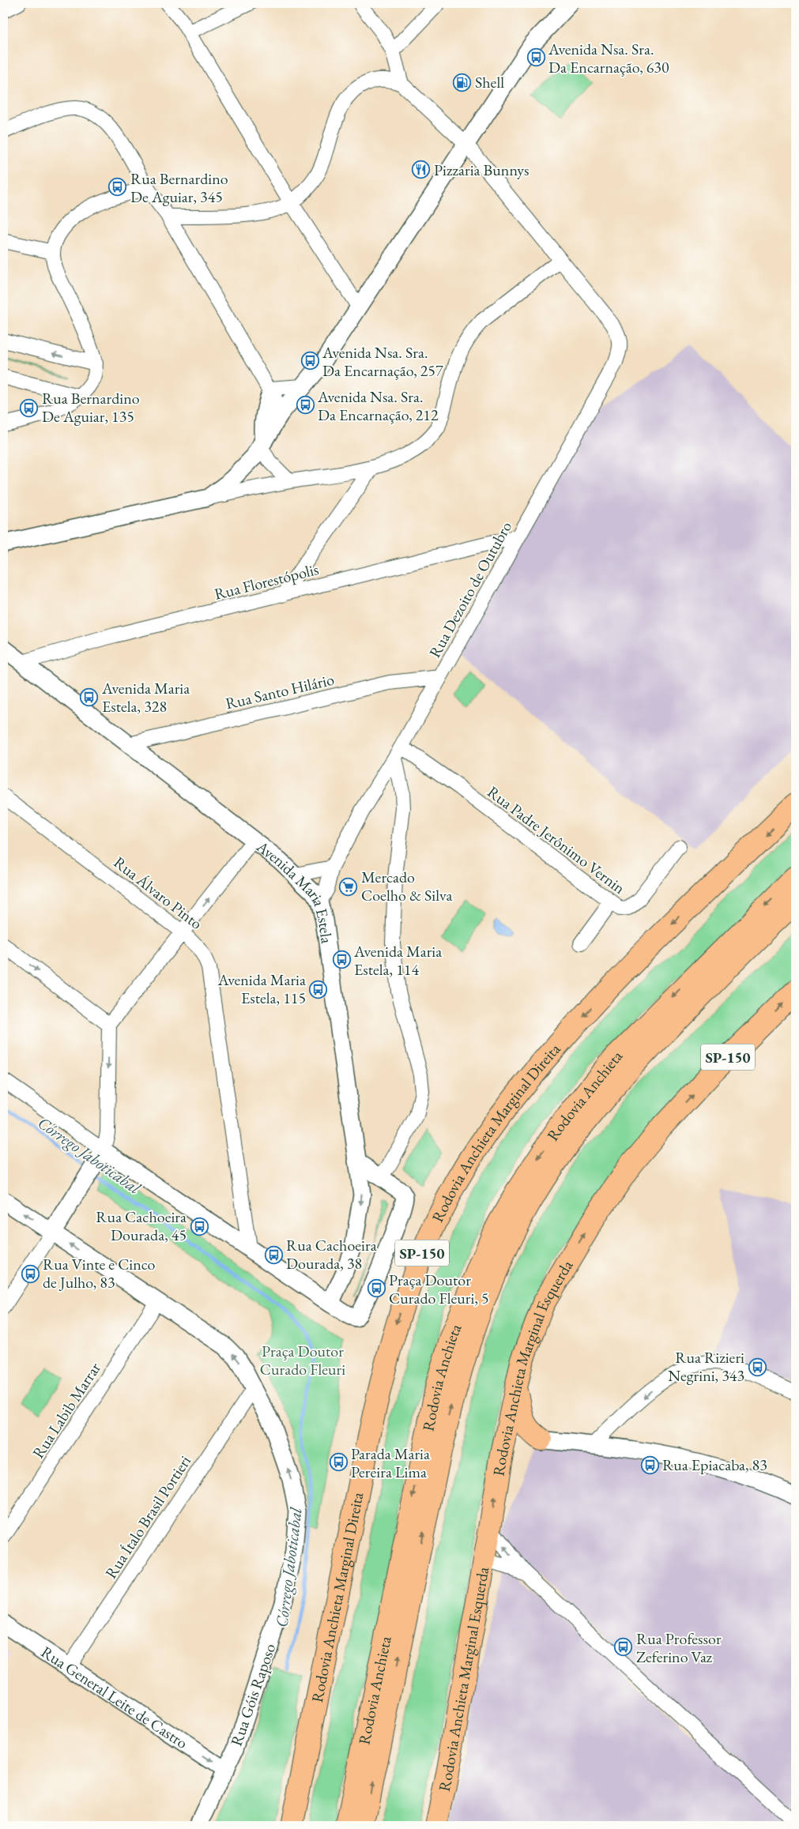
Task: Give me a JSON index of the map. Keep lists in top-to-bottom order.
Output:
{
  "streets": {
    "highway": [
      "SP-150",
      "Rodovia Anchieta",
      "Rodovia Anchieta Marginal Direita",
      "Rodovia Anchieta Marginal Esquerda"
    ],
    "street": [
      "Rua Florestópolis",
      "Rua Dezoito de Outubro",
      "Rua Santo Hilário",
      "Rua Padre Jerônimo Vernin",
      "Rua Álvaro Pinto",
      "Avenida Maria Estela",
      "Rua Labib Marrar",
      "Rua Ítalo Brasil Portieri",
      "Rua Góis Raposo",
      "Rua General Leite de Castro"
    ]
  },
  "crossings": [
    ["Rua Florestópolis", "Rua Dezoito de Outubro"],
    ["Rua Florestópolis", "Avenida Maria Estela"],
    ["Rua Dezoito de Outubro", "Rua Santo Hilário"],
    ["Rua Dezoito de Outubro", "Rua Padre Jerônimo Vernin"],
    ["Rua Dezoito de Outubro", "Avenida Maria Estela"],
    ["Rua Santo Hilário", "Avenida Maria Estela"],
    ["Rua Labib Marrar", "Rua Góis Raposo"],
    ["Rua Ítalo Brasil Portieri", "Rua Góis Raposo"],
    ["Rua Ítalo Brasil Portieri", "Rua General Leite de Castro"],
    ["Rua Góis Raposo", "Rua General Leite de Castro"]
  ],
  "one_way": [
    "Rodovia Anchieta Marginal Direita",
    "Rodovia Anchieta Marginal Esquerda",
    "Rua Góis Raposo",
    "Rua General Leite de Castro"
  ],
  "water": ["Córrego Jaboticabal"],
  "parks": ["Praça Doutor Curado Fleuri"],
  "places": {
    "bus stop": [
      "Avenida Nsa. Sra. Da Encarnação, 630",
      "Rua Bernardino De Aguiar, 345",
      "Avenida Nsa. Sra. Da Encarnação, 257",
      "Avenida Nsa. Sra. Da Encarnação, 212",
      "Rua Bernardino De Aguiar, 135",
      "Avenida Maria Estela, 328",
      "Avenida Maria Estela, 114",
      "Avenida Maria Estela, 115",
      "Rua Cachoeira Dourada, 45",
      "Rua Cachoeira Dourada, 38",
      "Rua Vinte e Cinco de Julho, 83",
      "Praça Doutor Curado Fleuri, 5",
      "Rua Rizieri Negrini, 343",
      "Parada Maria Pereira Lima",
      "Rua Epiacaba, 83",
      "Rua Professor Zeferino Vaz"
    ],
    "fuel station": ["Shell"],
    "restaurant": ["Pizzaria Bunnys"],
    "supermarket": ["Mercado Coelho & Silva"]
  }
}
